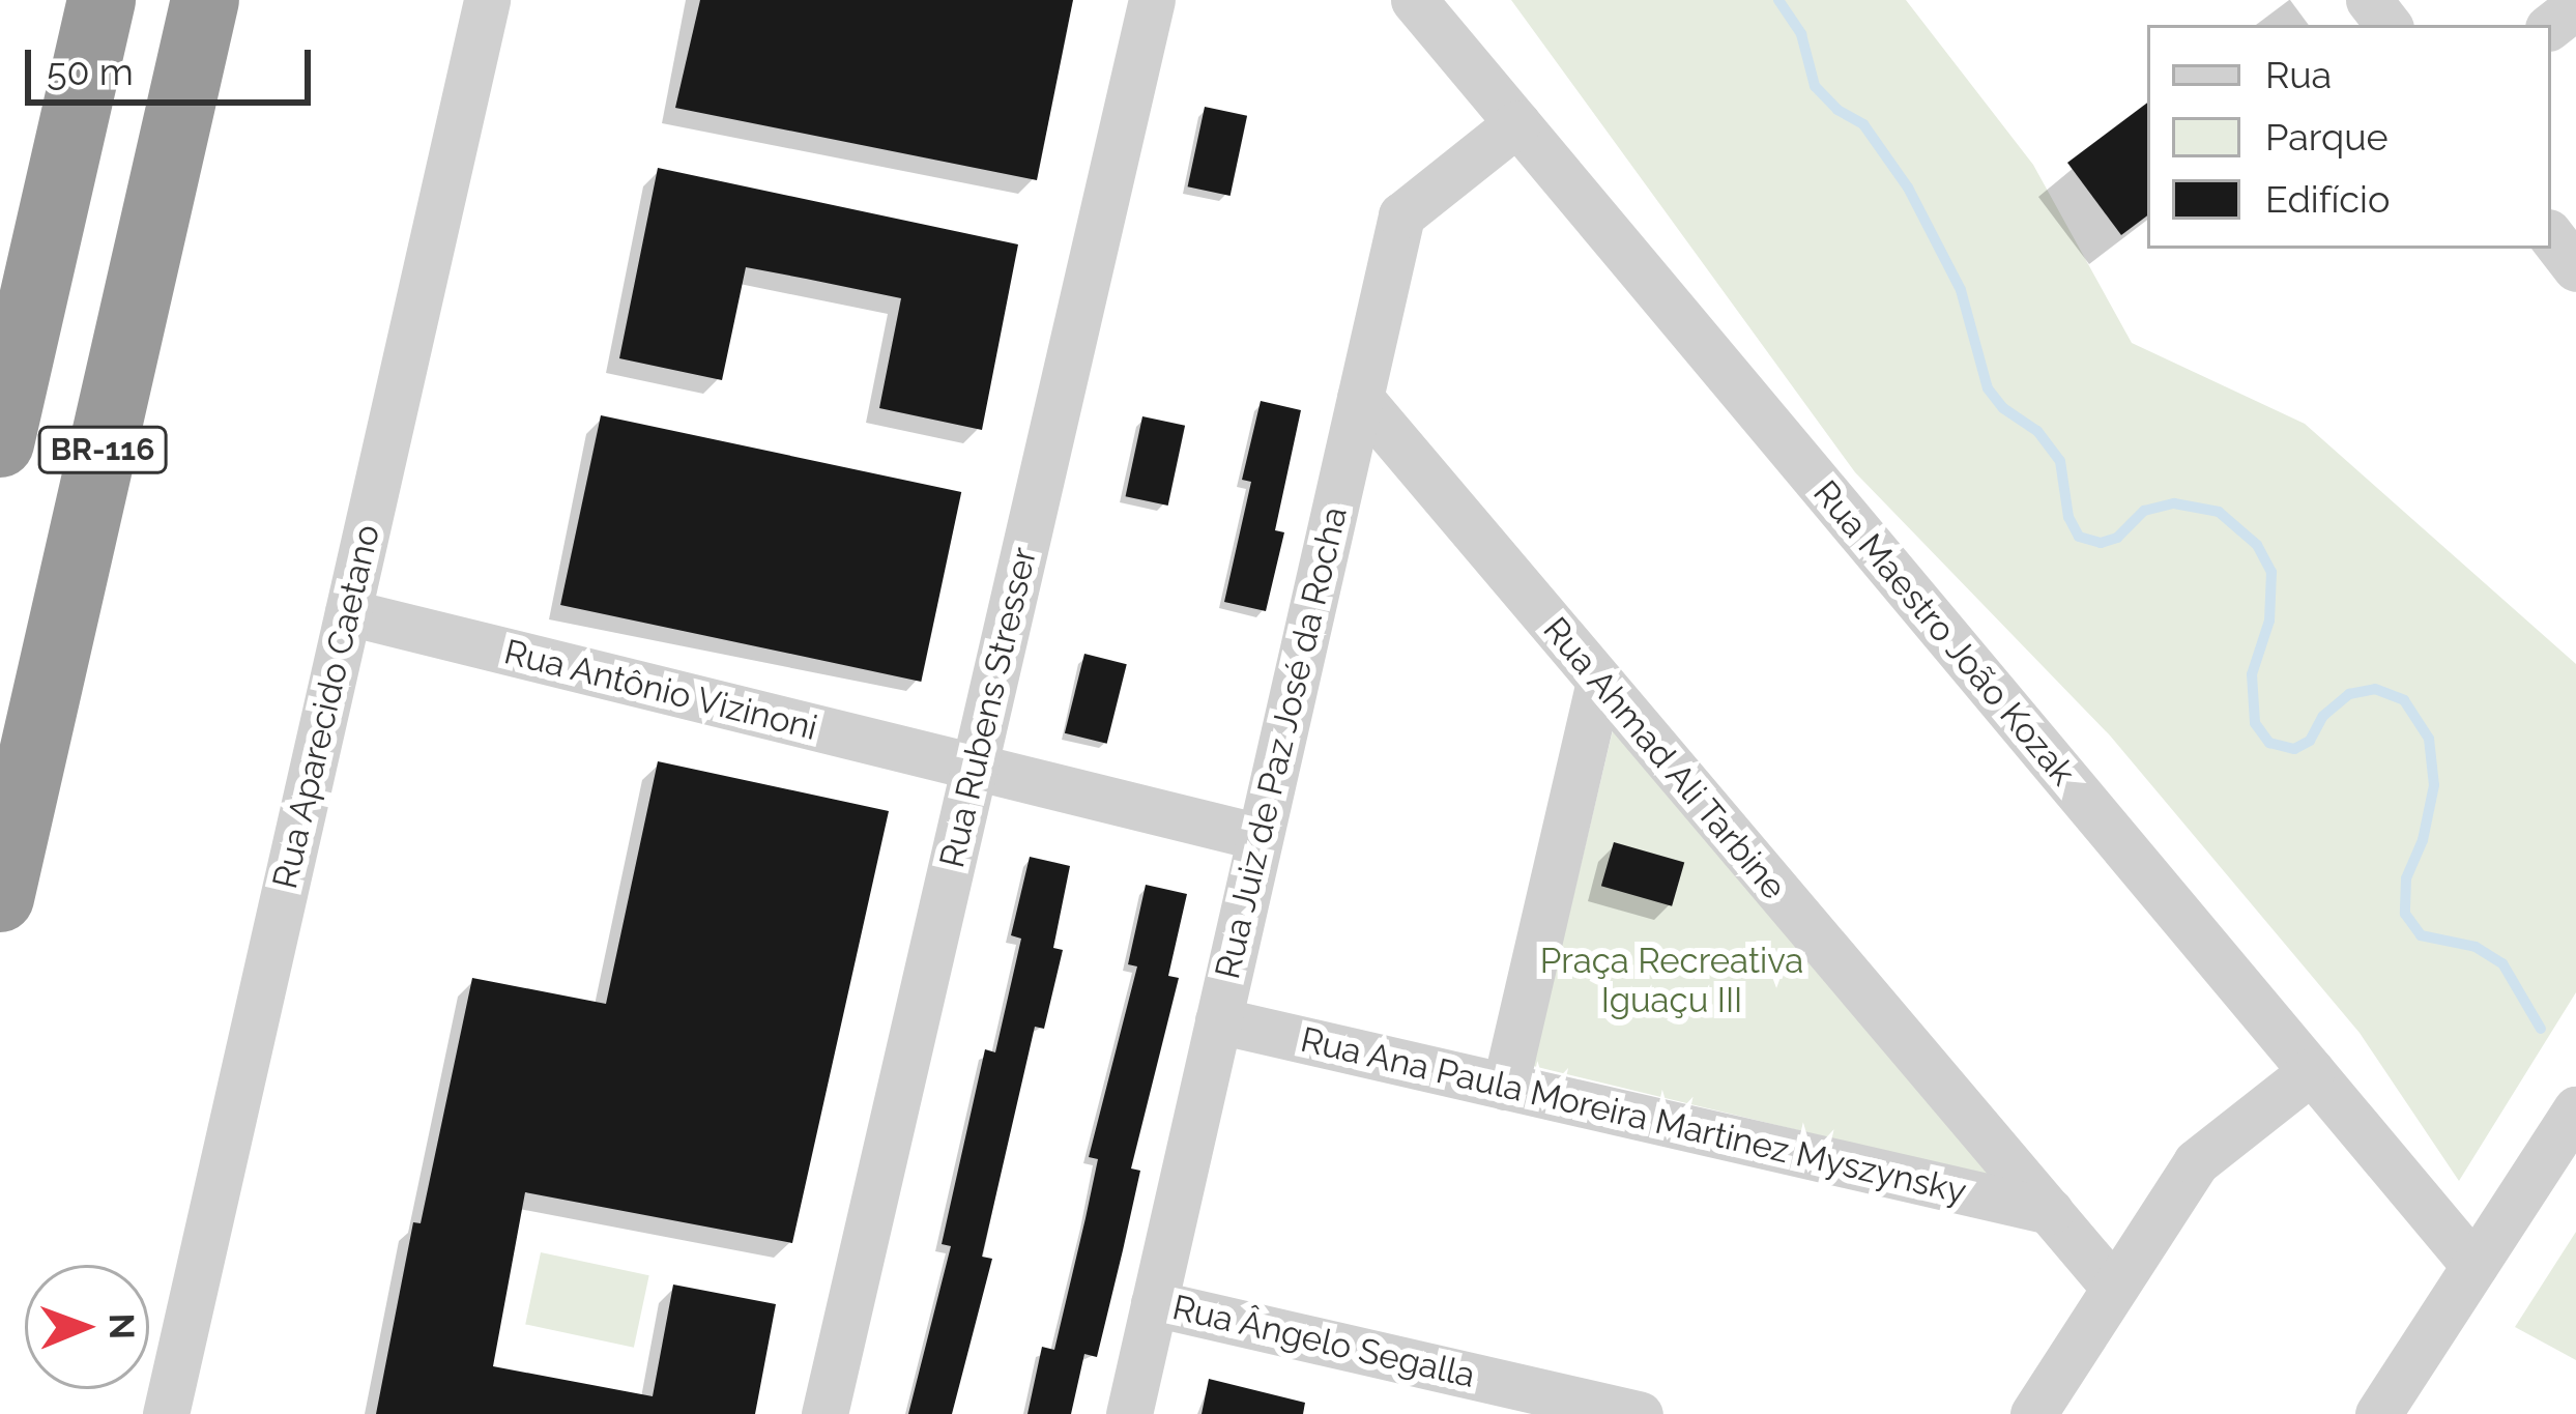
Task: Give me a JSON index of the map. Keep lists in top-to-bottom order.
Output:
{
  "streets": {
    "highway": ["BR-116"],
    "street": [
      "Rua Maestro João Kozak",
      "Rua Antônio Vizinoni",
      "Rua Aparecido Caetano",
      "Rua Rubens Stresser",
      "Rua Juiz de Paz José da Rocha",
      "Rua Ahmad Ali Tarbine",
      "Rua Ana Paula Moreira Martinez Myszynsky",
      "Rua Ângelo Segalla"
    ]
  },
  "crossings": [
    ["Rua Maestro João Kozak", "Rua Juiz de Paz José da Rocha"],
    ["Rua Antônio Vizinoni", "Rua Aparecido Caetano"],
    ["Rua Antônio Vizinoni", "Rua Rubens Stresser"],
    ["Rua Antônio Vizinoni", "Rua Juiz de Paz José da Rocha"],
    ["Rua Juiz de Paz José da Rocha", "Rua Ahmad Ali Tarbine"],
    ["Rua Juiz de Paz José da Rocha", "Rua Ana Paula Moreira Martinez Myszynsky"],
    ["Rua Juiz de Paz José da Rocha", "Rua Ângelo Segalla"],
    ["Rua Ahmad Ali Tarbine", "Rua Ana Paula Moreira Martinez Myszynsky"]
  ],
  "parks": ["Praça Recreativa Iguaçu III"],
  "legend": ["Rua", "Parque", "Edifício"],
  "scale_bar": "50 m",
  "north": "right"
}
